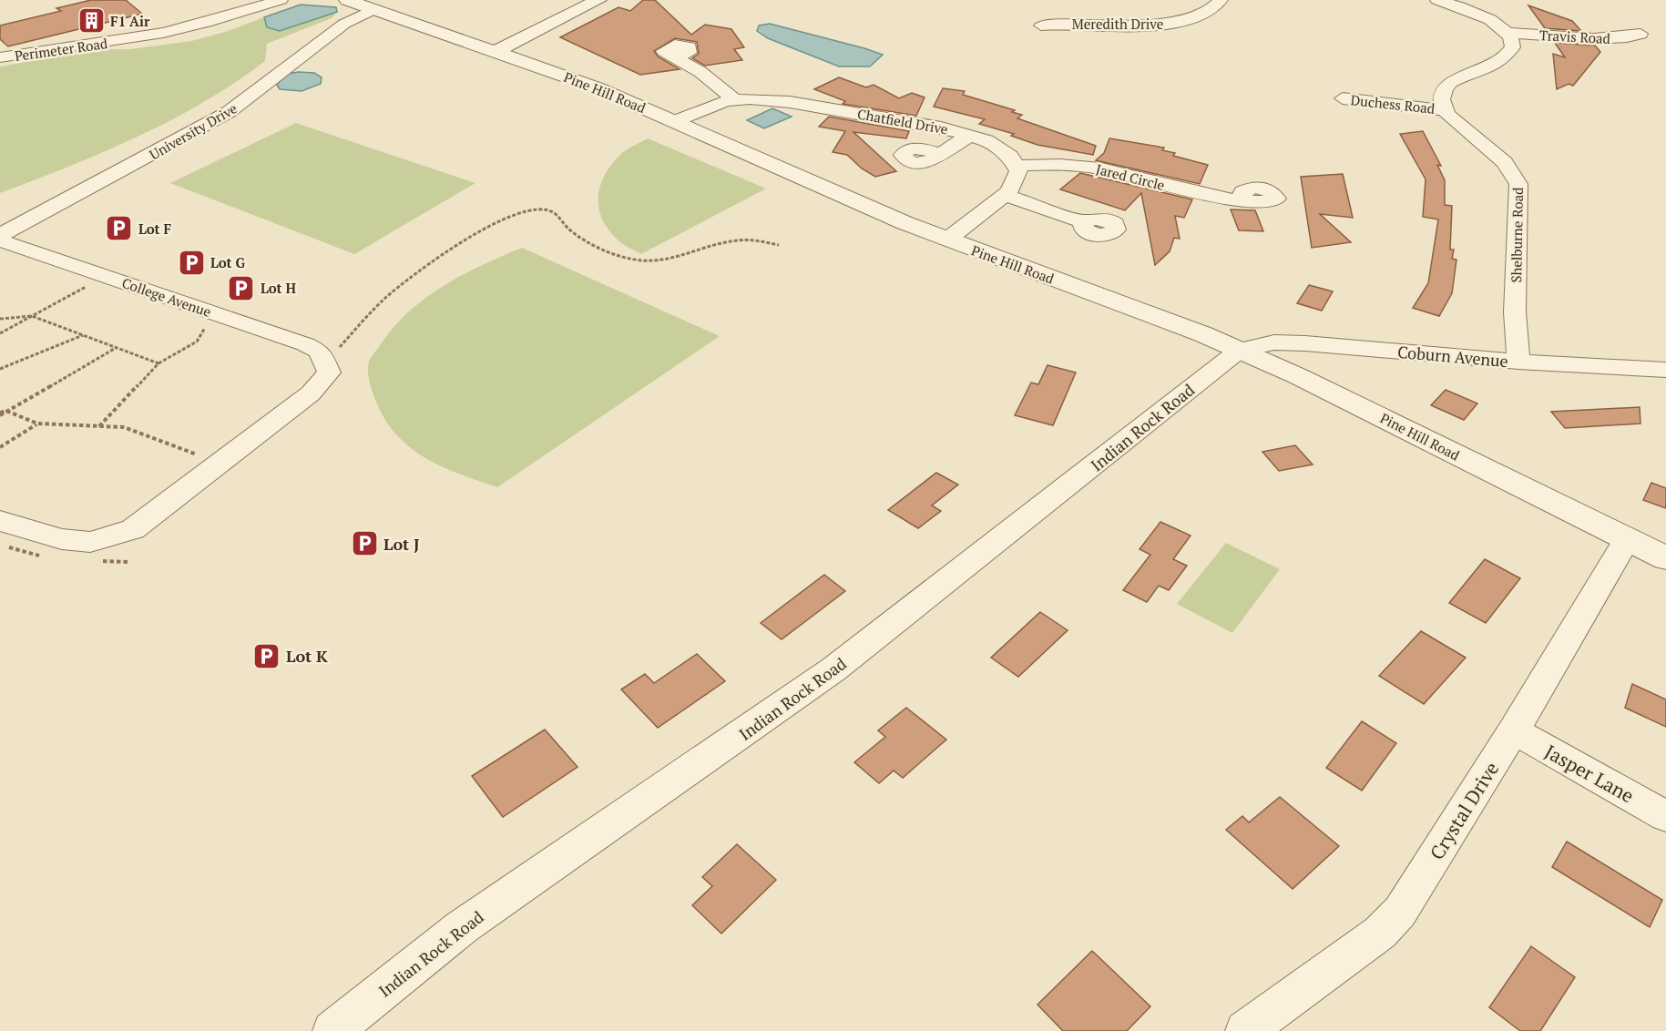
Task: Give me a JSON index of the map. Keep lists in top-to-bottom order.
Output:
{
  "streets": {
    "street": [
      "Meredith Drive",
      "Travis Road",
      "Perimeter Road",
      "Pine Hill Road",
      "Duchess Road",
      "Chatfield Drive",
      "University Drive",
      "Jared Circle",
      "Shelburne Road",
      "College Avenue",
      "Coburn Avenue",
      "Indian Rock Road",
      "Jasper Lane",
      "Crystal Drive"
    ]
  },
  "crossings": [
    ["Pine Hill Road", "Chatfield Drive"],
    ["Pine Hill Road", "University Drive"],
    ["Pine Hill Road", "Coburn Avenue"],
    ["Pine Hill Road", "Indian Rock Road"],
    ["Pine Hill Road", "Crystal Drive"],
    ["Duchess Road", "Shelburne Road"],
    ["Chatfield Drive", "Jared Circle"],
    ["Shelburne Road", "Coburn Avenue"],
    ["Coburn Avenue", "Indian Rock Road"],
    ["Jasper Lane", "Crystal Drive"]
  ],
  "places": {
    "building": ["F1 Air"],
    "parking": [
      "Lot F",
      "Lot G",
      "Lot H",
      "Lot J",
      "Lot K"
    ]
  }
}
